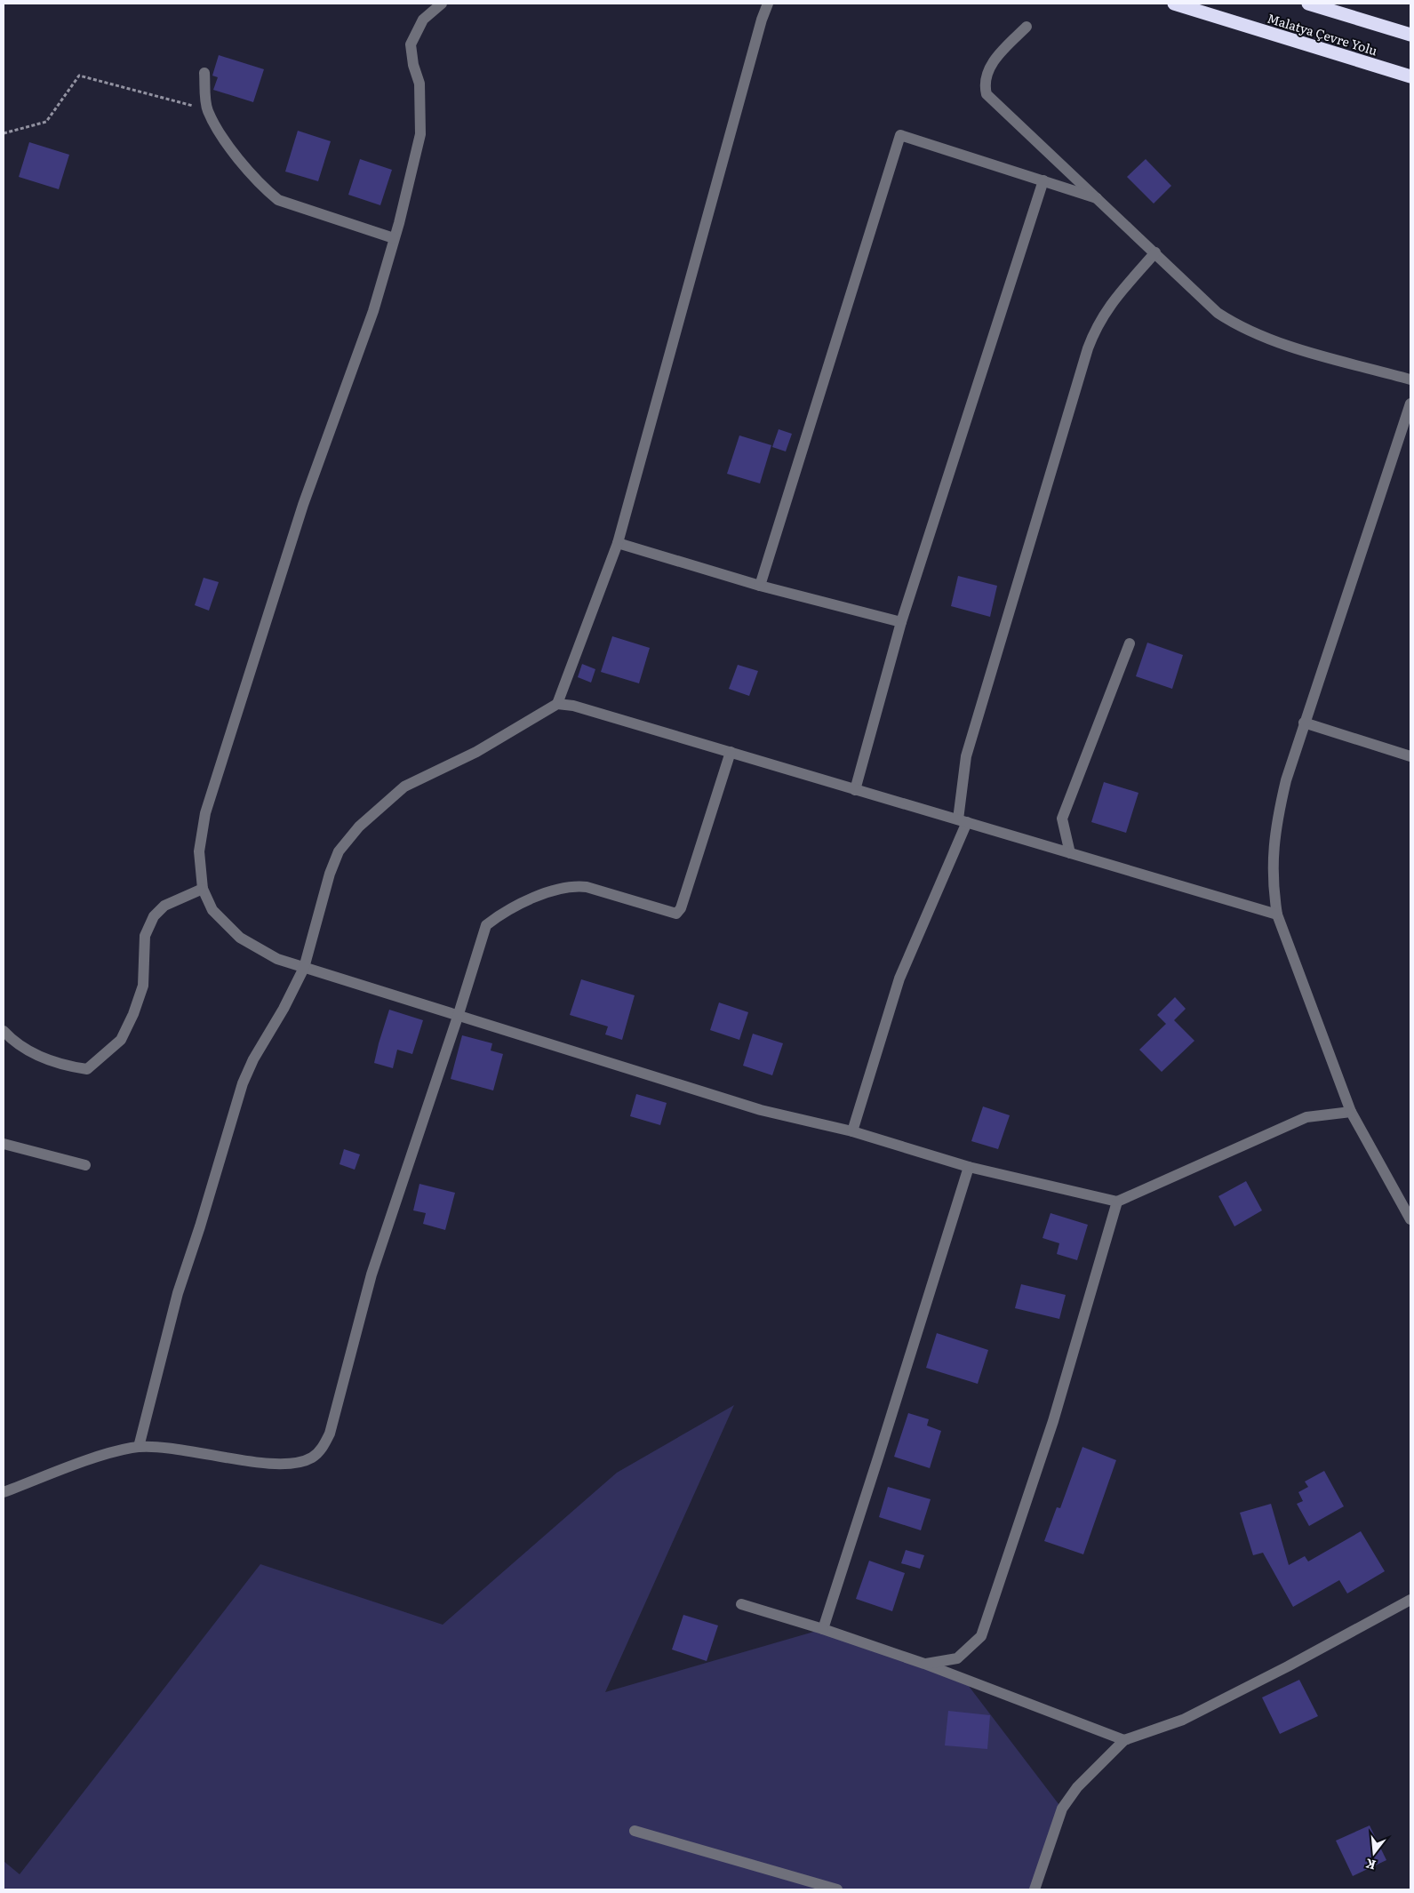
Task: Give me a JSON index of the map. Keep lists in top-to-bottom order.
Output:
{
  "streets": {
    "highway": ["Malatya Çevre Yolu"]
  },
  "north": "bottom"
}
